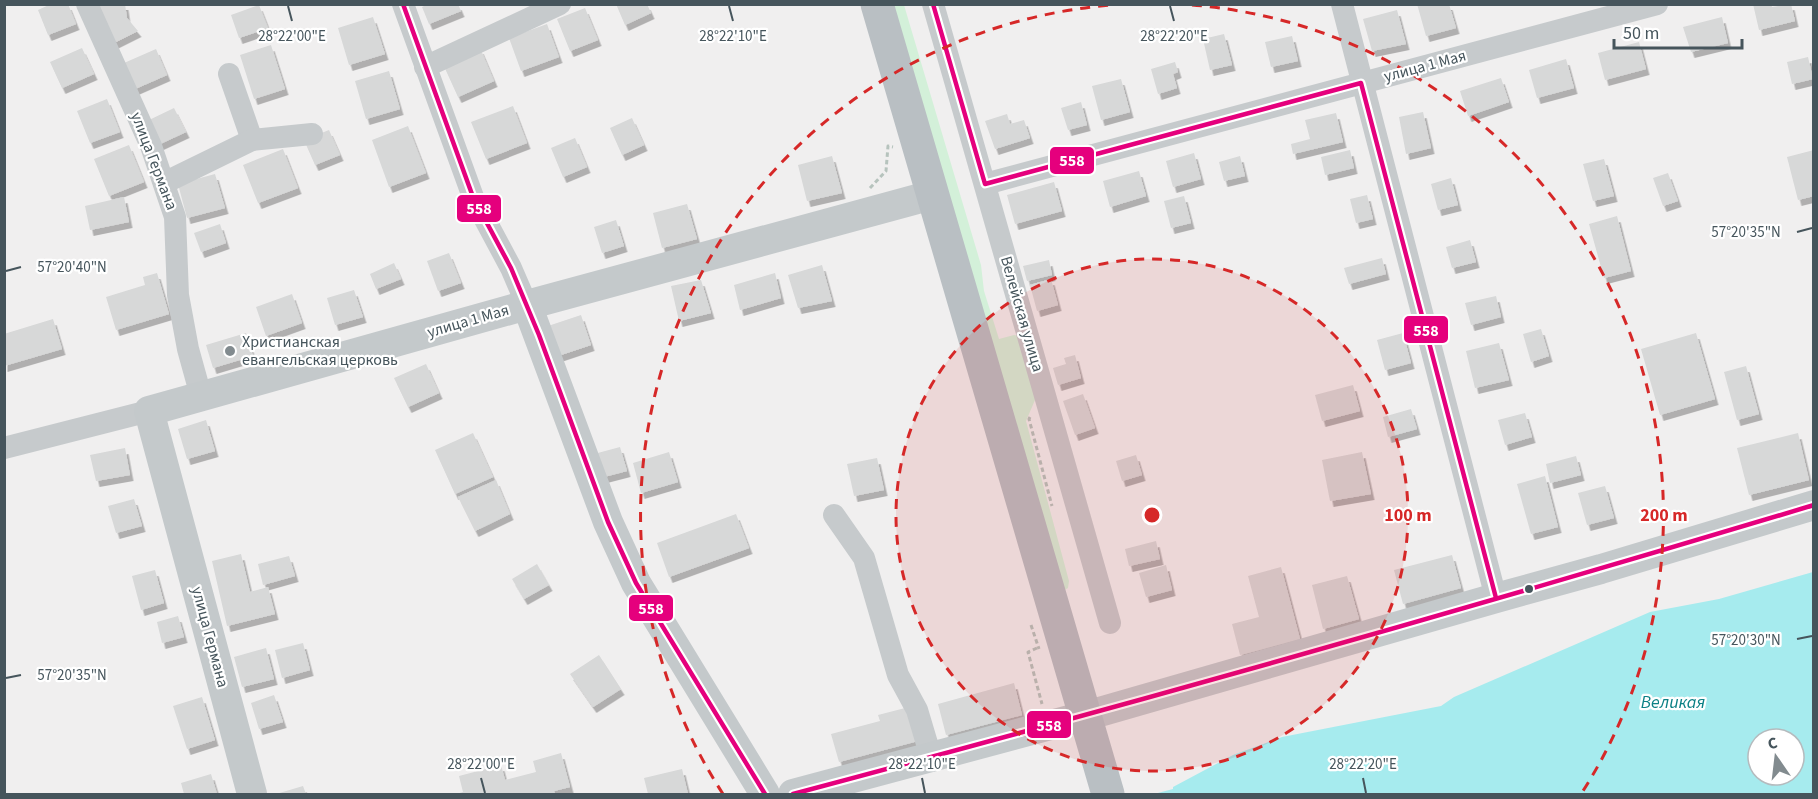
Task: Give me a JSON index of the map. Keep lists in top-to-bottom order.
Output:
{
  "streets": {
    "main road": ["улица 1 Мая", "улица Германа"],
    "street": ["Велейская улица"]
  },
  "crossings": [
    ["улица 1 Мая", "улица Германа"],
    ["улица 1 Мая", "Велейская улица"]
  ],
  "water": ["Великая"],
  "places": ["Христианская евангельская церковь"],
  "lines": ["transit line 558"],
  "scale_bar": "50 m",
  "north": "top",
  "coordinates": [
    "28°22'00\"E",
    "28°22'10\"E",
    "28°22'20\"E",
    "57°20'35\"N",
    "57°20'40\"N",
    "57°20'30\"N"
  ],
  "rings": ["100 m", "200 m"]
}
